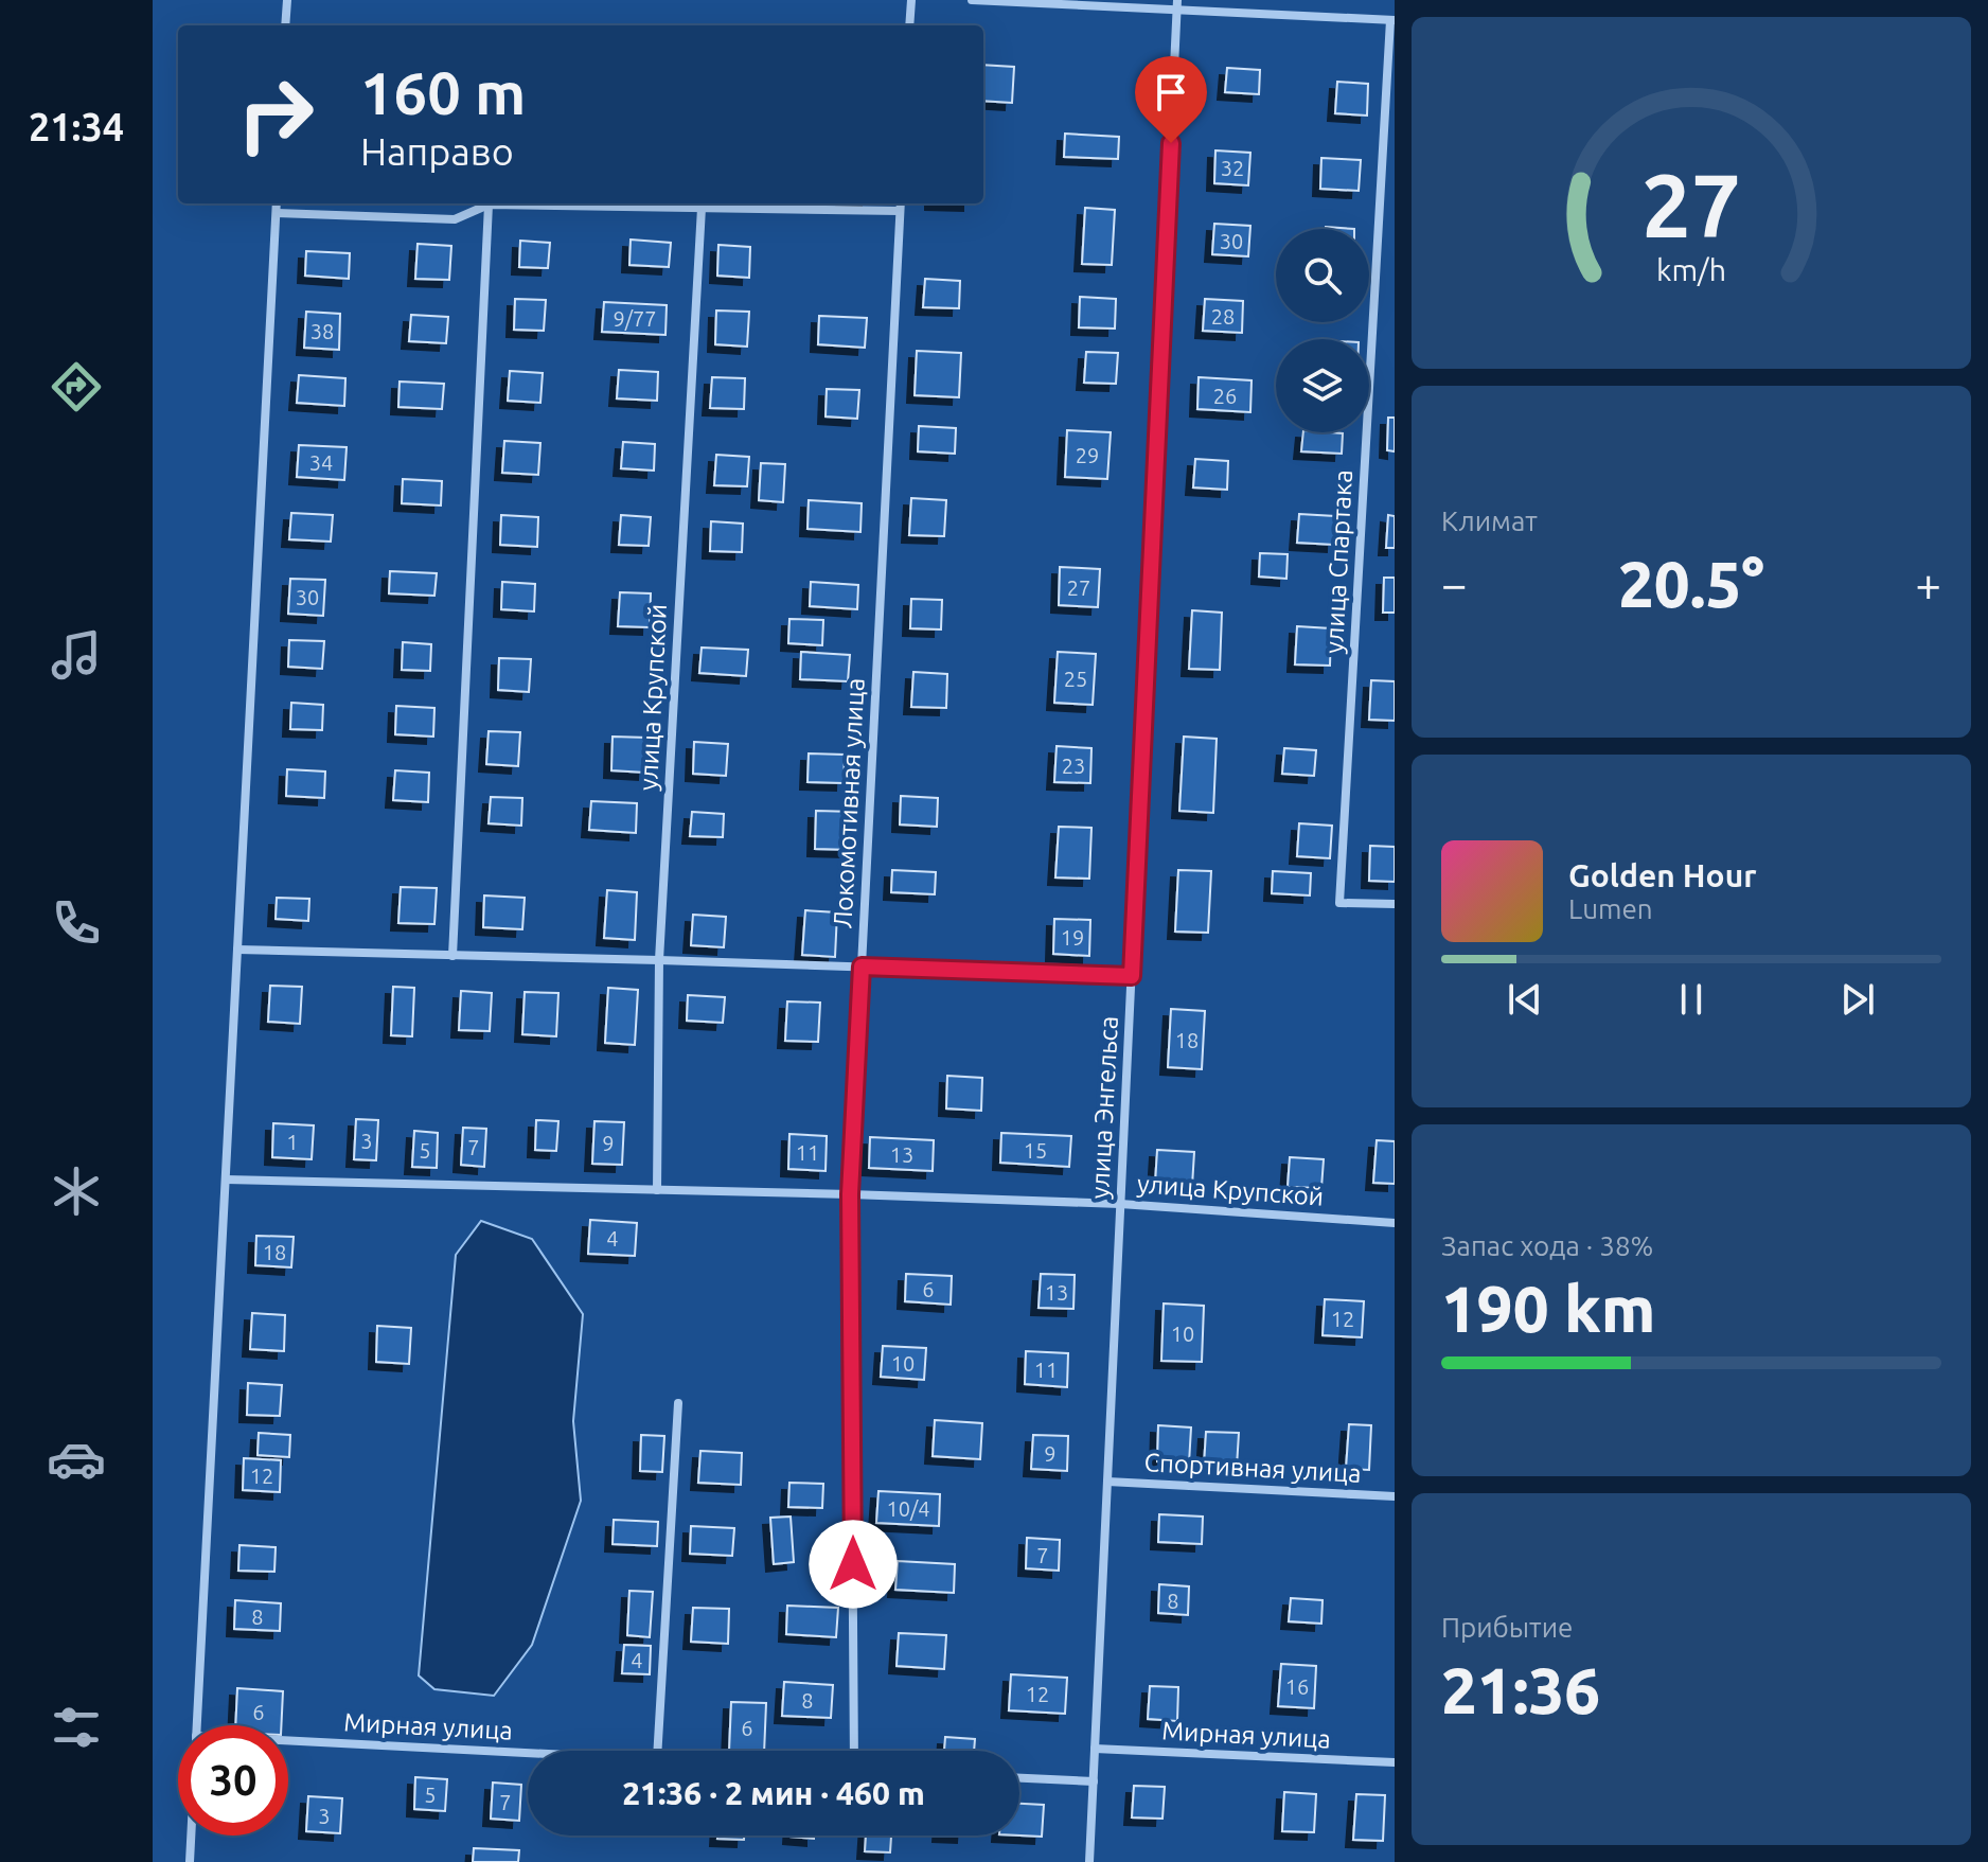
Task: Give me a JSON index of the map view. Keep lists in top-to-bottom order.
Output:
{
  "streets": {
    "street": [
      "улица Спартака",
      "улица Крупской",
      "Локомотивная улица",
      "улица Энгельса",
      "Спортивная улица",
      "Мирная улица"
    ]
  },
  "crossings": [
    ["улица Спартака", "улица Энгельса"],
    ["улица Крупской", "Локомотивная улица"],
    ["улица Крупской", "улица Энгельса"],
    ["улица Энгельса", "Спортивная улица"],
    ["улица Энгельса", "Мирная улица"]
  ],
  "house_numbers": [
    "32",
    "30",
    "28",
    "9/77",
    "38",
    "26",
    "29",
    "34",
    "27",
    "30",
    "25",
    "23",
    "19",
    "18",
    "3",
    "1",
    "9",
    "7",
    "5",
    "15",
    "11",
    "13",
    "4",
    "18",
    "6",
    "13",
    "12",
    "10",
    "10",
    "11",
    "9",
    "12",
    "10/4",
    "7",
    "8",
    "8",
    "4",
    "16",
    "12",
    "8",
    "6",
    "6",
    "5",
    "7",
    "3"
  ],
  "page": {
    "tabs": "21:34",
    "turn": ["160 m", "Направо"],
    "tile": [
      "Климат",
      ["Запас хода · 38%", "190 km"],
      ["Прибытие", "21:36"]
    ],
    "heat": ["−", "20.5°", "+"],
    "song": ["Golden Hour", "Lumen"],
    "limit": "30",
    "trip": "21:36 · 2 мин · 460 m",
    "gauge": ["27", "km/h"]
  }
}
